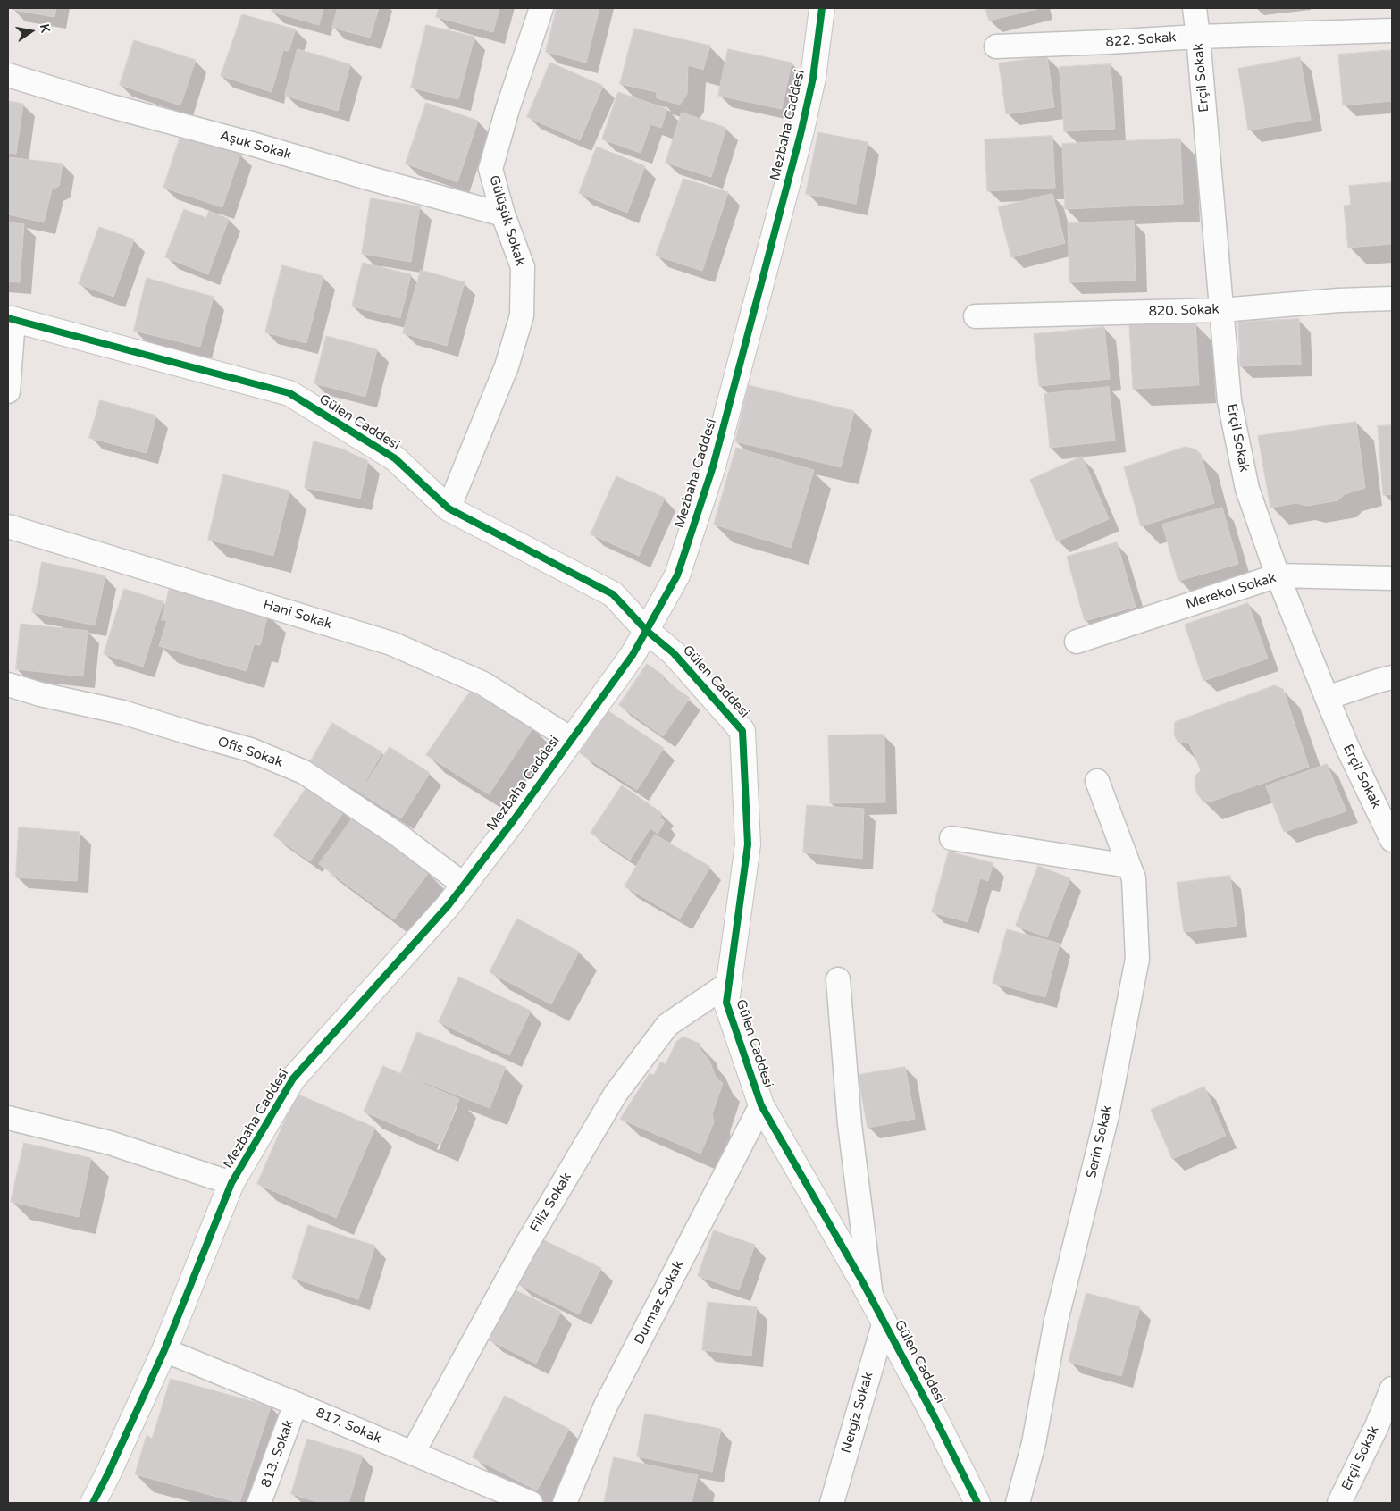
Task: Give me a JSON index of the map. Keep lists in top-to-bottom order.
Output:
{
  "streets": {
    "street": [
      "822. Sokak",
      "Erçil Sokak",
      "Mezbaha Caddesi",
      "Aşuk Sokak",
      "Gülüşük Sokak",
      "820. Sokak",
      "Gülen Caddesi",
      "Merekol Sokak",
      "Hani Sokak",
      "Ofis Sokak",
      "Serin Sokak",
      "Filiz Sokak",
      "Durmaz Sokak",
      "Nergiz Sokak",
      "817. Sokak",
      "813. Sokak"
    ]
  },
  "crossings": [
    ["822. Sokak", "Erçil Sokak"],
    ["Erçil Sokak", "820. Sokak"],
    ["Erçil Sokak", "Merekol Sokak"],
    ["Mezbaha Caddesi", "Gülen Caddesi"],
    ["Mezbaha Caddesi", "Hani Sokak"],
    ["Mezbaha Caddesi", "Ofis Sokak"],
    ["Mezbaha Caddesi", "817. Sokak"],
    ["Aşuk Sokak", "Gülüşük Sokak"],
    ["Gülüşük Sokak", "Gülen Caddesi"],
    ["Gülen Caddesi", "Filiz Sokak"],
    ["Gülen Caddesi", "Durmaz Sokak"],
    ["Gülen Caddesi", "Nergiz Sokak"],
    ["Filiz Sokak", "817. Sokak"],
    ["817. Sokak", "813. Sokak"]
  ],
  "north": "right"
}
